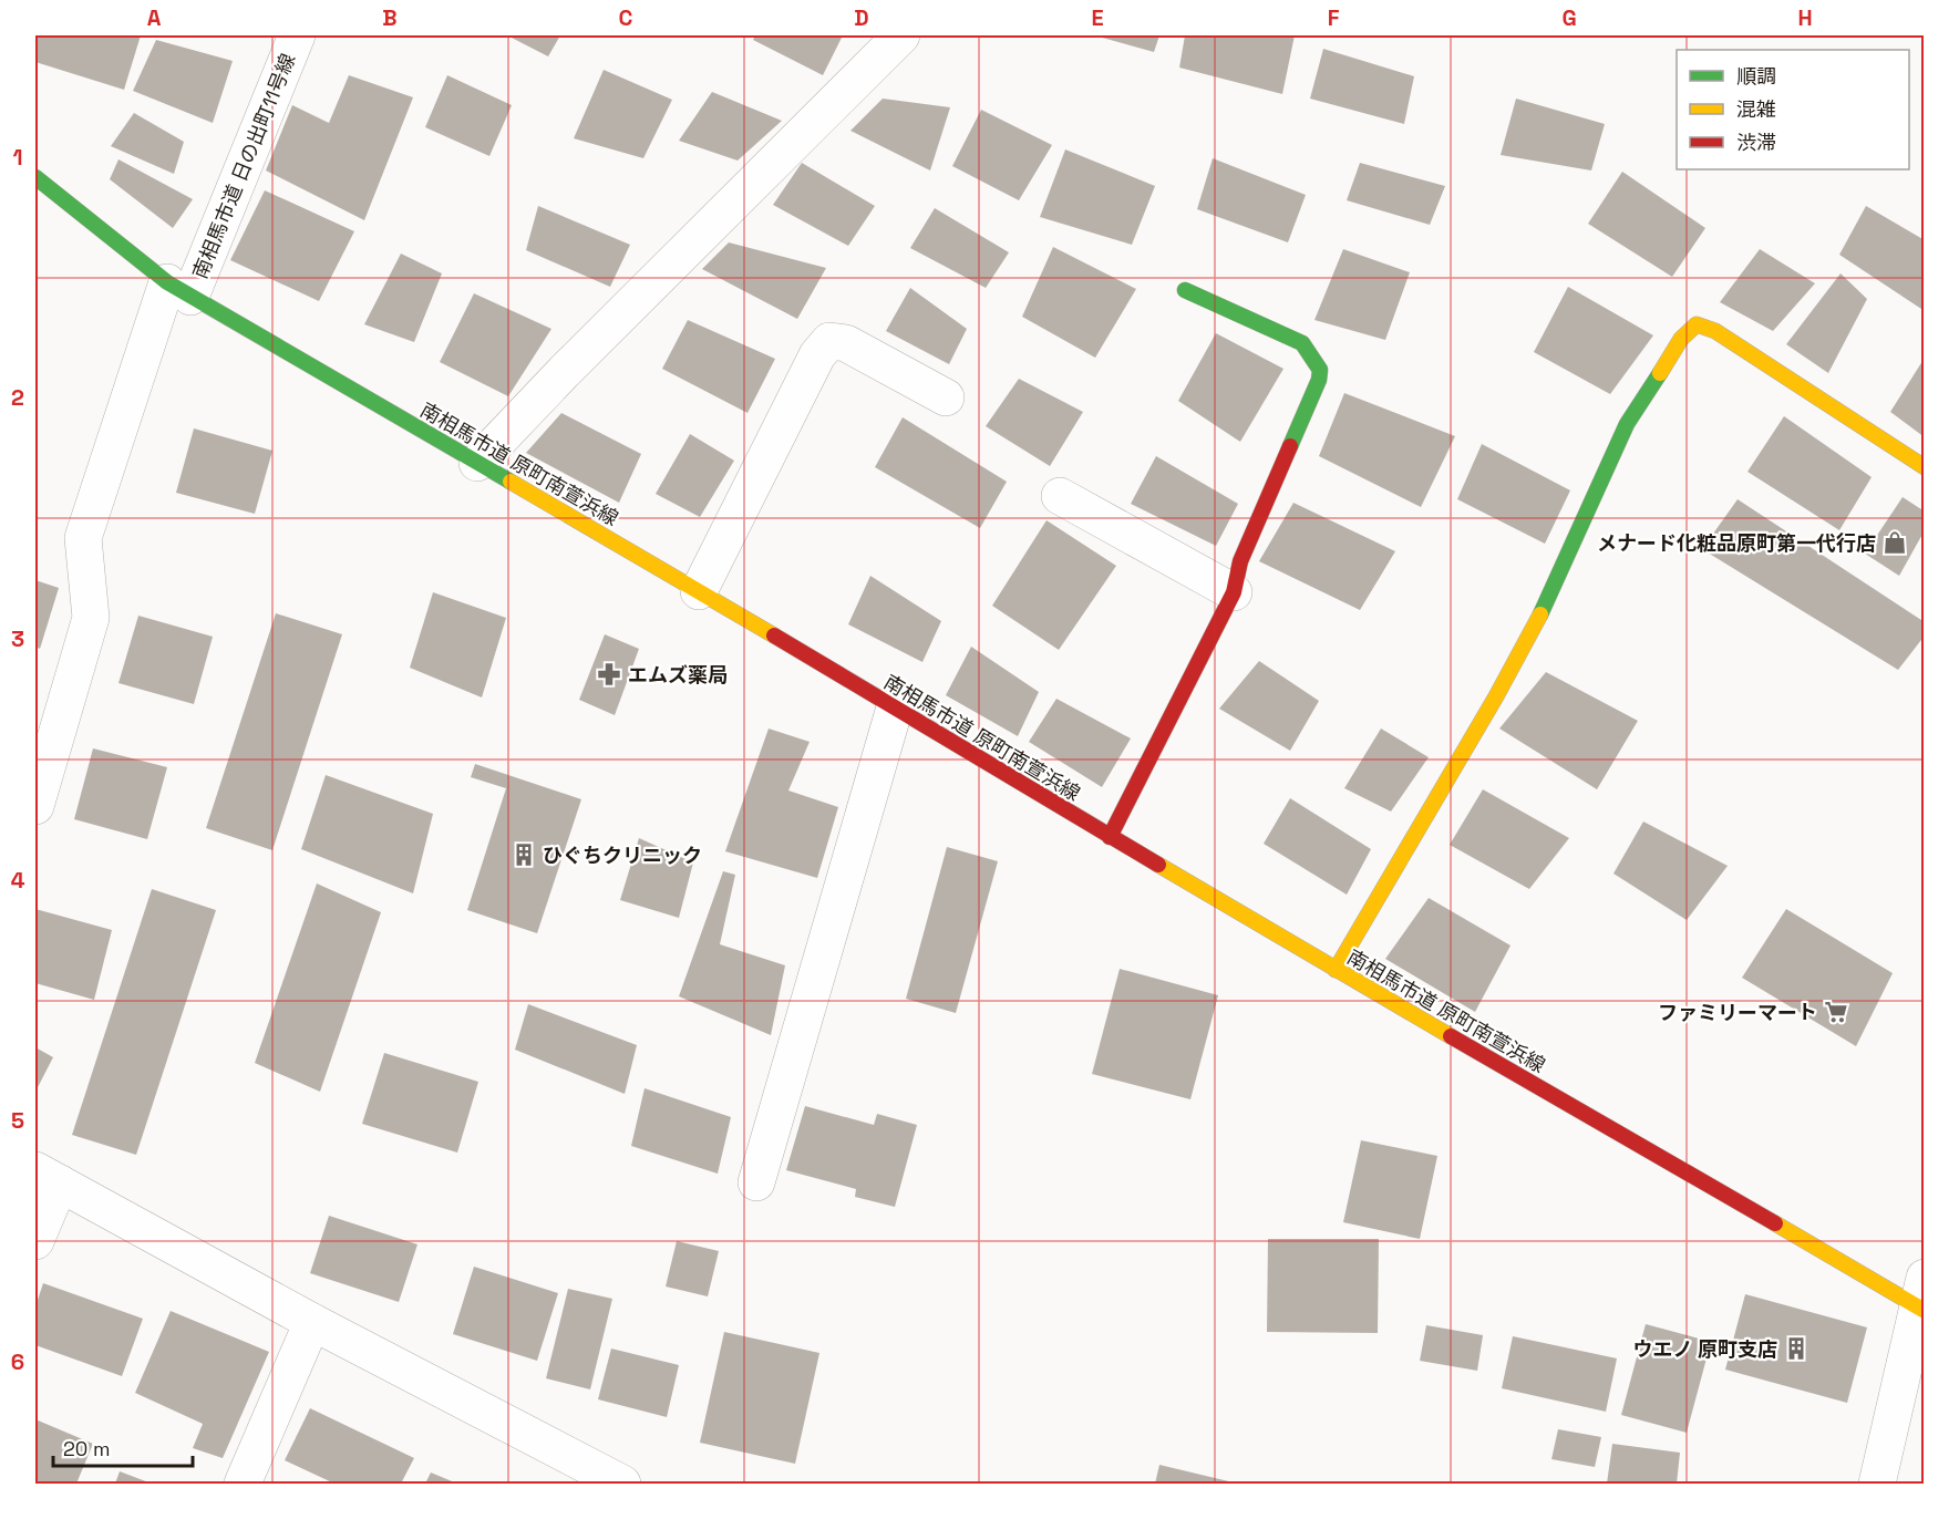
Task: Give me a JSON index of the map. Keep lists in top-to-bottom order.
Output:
{
  "streets": {
    "street": ["南相馬市道 日の出町11号線", "南相馬市道 原町南萱浜線"]
  },
  "crossings": [
    ["南相馬市道 日の出町11号線", "南相馬市道 原町南萱浜線"]
  ],
  "places": {
    "shop": ["メナード化粧品原町第一代行店"],
    "pharmacy": ["エムズ薬局"],
    "building": ["ひぐちクリニック", "ウエノ 原町支店"],
    "supermarket": ["ファミリーマート"]
  },
  "legend": ["順調", "混雑", "渋滞"],
  "scale_bar": "20 m",
  "grid": {
    "columns": [
      "A",
      "B",
      "C",
      "D",
      "E",
      "F",
      "G",
      "H"
    ],
    "rows": [
      "1",
      "2",
      "3",
      "4",
      "5",
      "6"
    ]
  }
}
